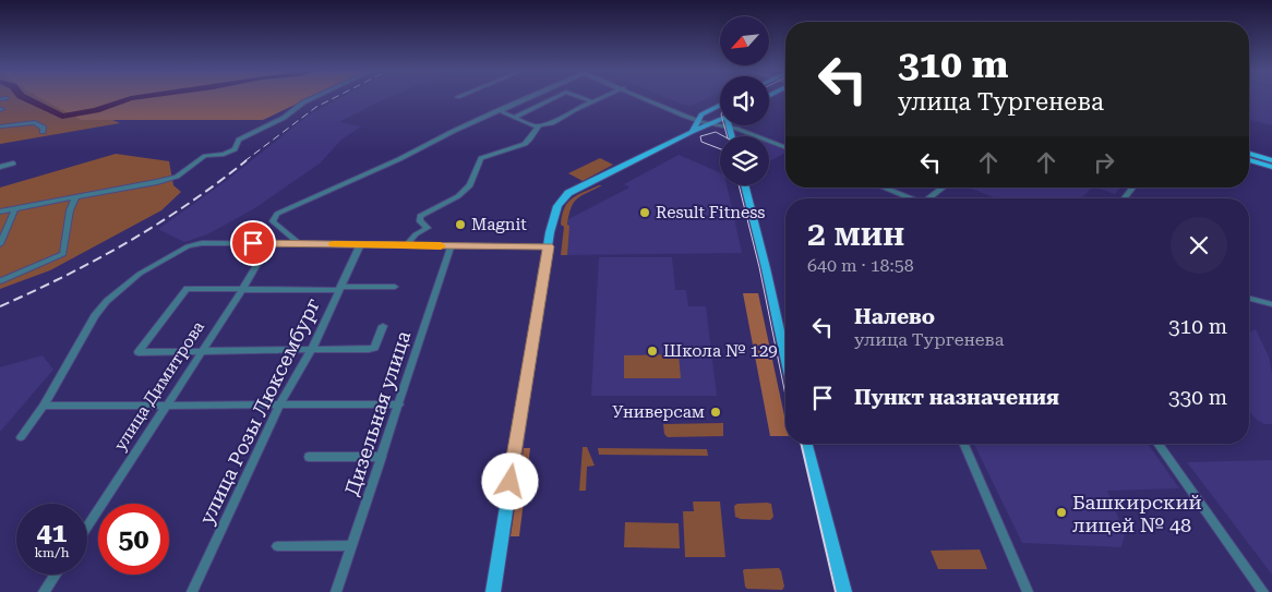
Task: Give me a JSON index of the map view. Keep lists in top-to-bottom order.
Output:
{
  "streets": {
    "street": ["улица Димитрова", "улица Розы Люксембург", "Дизельная улица"]
  },
  "places": [
    "Result Fitness",
    "Magnit",
    "Школа № 129",
    "Универсам",
    "Башкирский лицей № 48"
  ],
  "north": "bottom left",
  "page": {
    "turn": ["310 m", "улица Тургенева"],
    "heading": ["2 мин", "640 m · 18:58"],
    "list": [
      {
        "name": "Налево",
        "note": "улица Тургенева",
        "value": "310 m"
      },
      {
        "name": "Пункт назначения",
        "value": "330 m"
      }
    ],
    "speed": "41 km/h",
    "limit": "50"
  }
}
